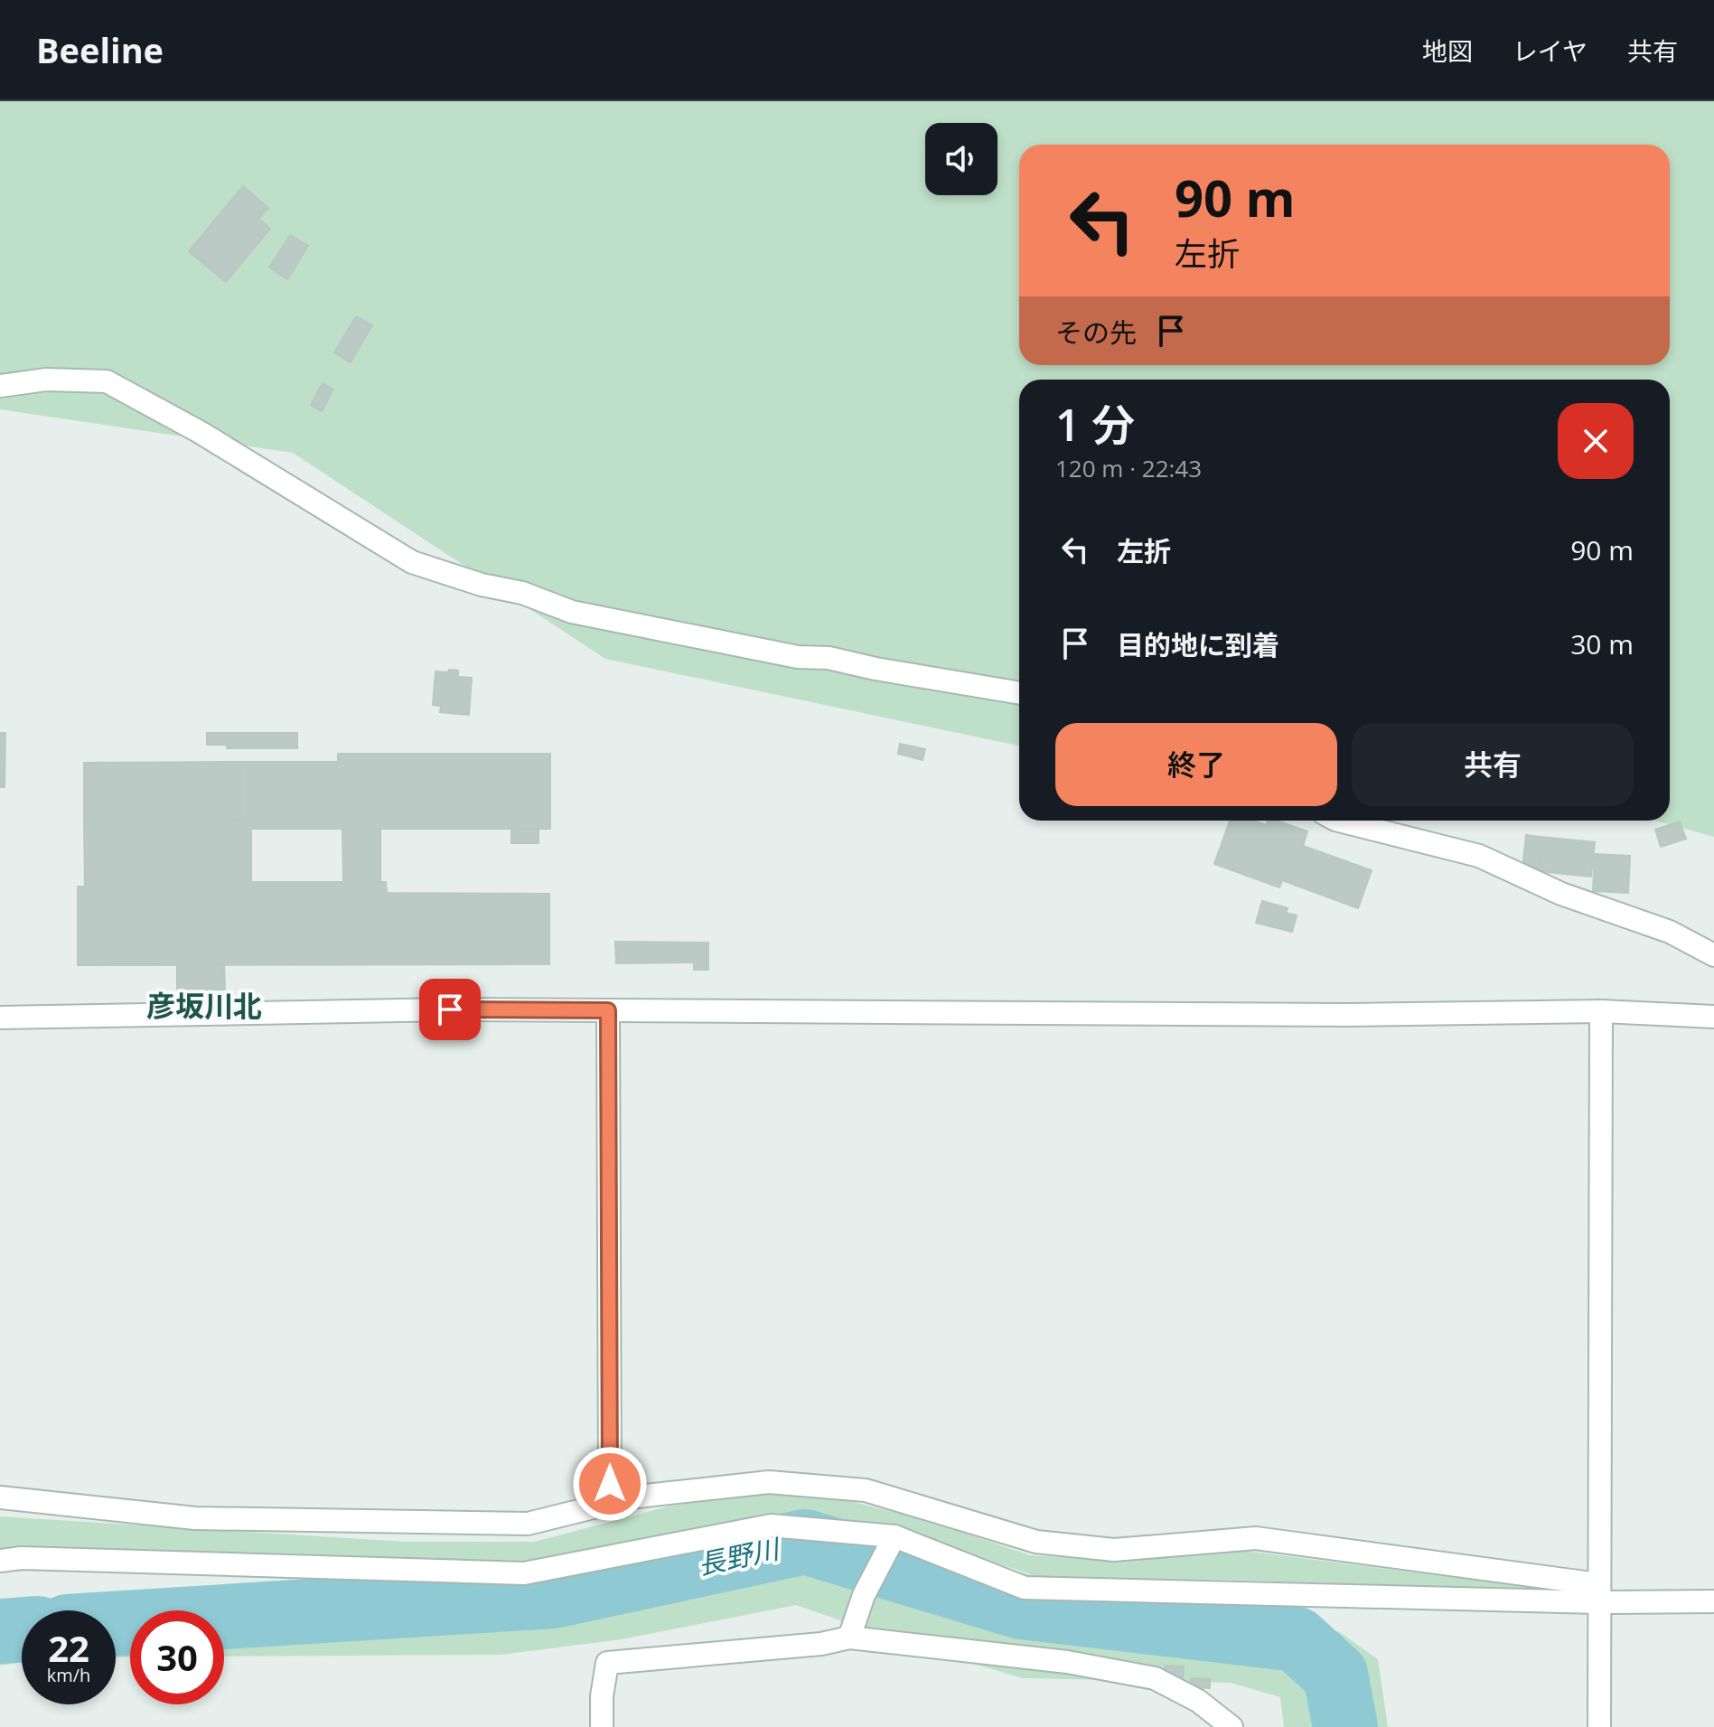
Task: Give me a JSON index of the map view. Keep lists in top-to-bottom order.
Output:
{
  "districts": ["彦坂川北"],
  "water": ["長野川"],
  "page": {
    "header": "Beeline",
    "nav": ["地図", "レイヤ", "共有"],
    "turn": ["90 m", "左折"],
    "then": "その先",
    "heading": ["1 分", "120 m · 22:43"],
    "list": [
      {
        "name": "左折",
        "value": "90 m"
      },
      {
        "name": "目的地に到着",
        "value": "30 m"
      }
    ],
    "buttons": ["終了", "共有"],
    "speed": "22 km/h",
    "limit": "30"
  }
}
